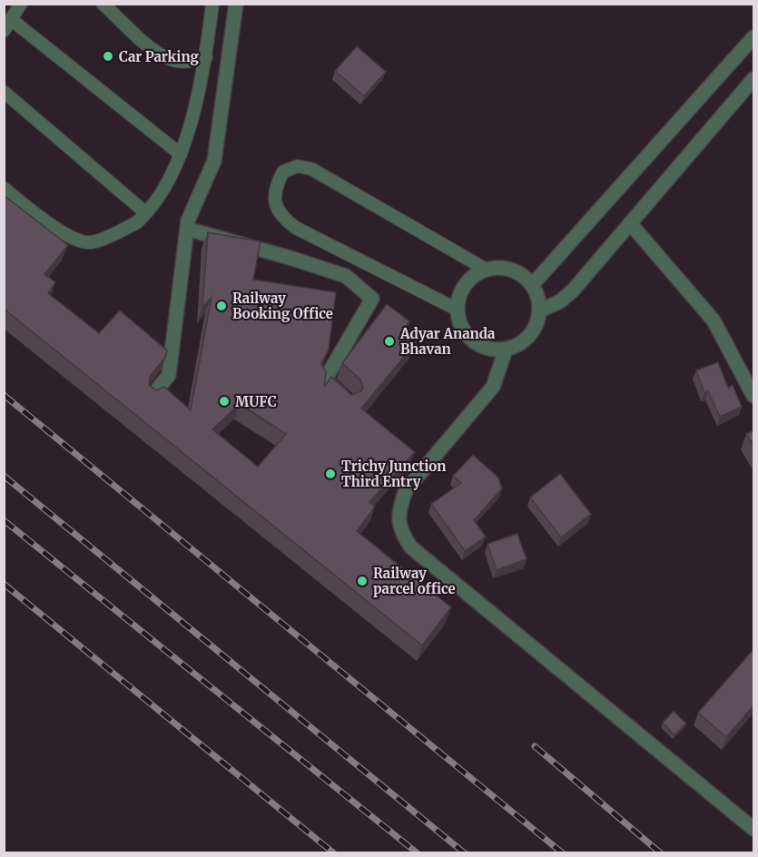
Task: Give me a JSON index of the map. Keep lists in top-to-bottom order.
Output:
{
  "places": [
    "Car Parking",
    "Railway Booking Office",
    "Adyar Ananda Bhavan",
    "MUFC",
    "Trichy Junction Third Entry",
    "Railway parcel office"
  ]
}
